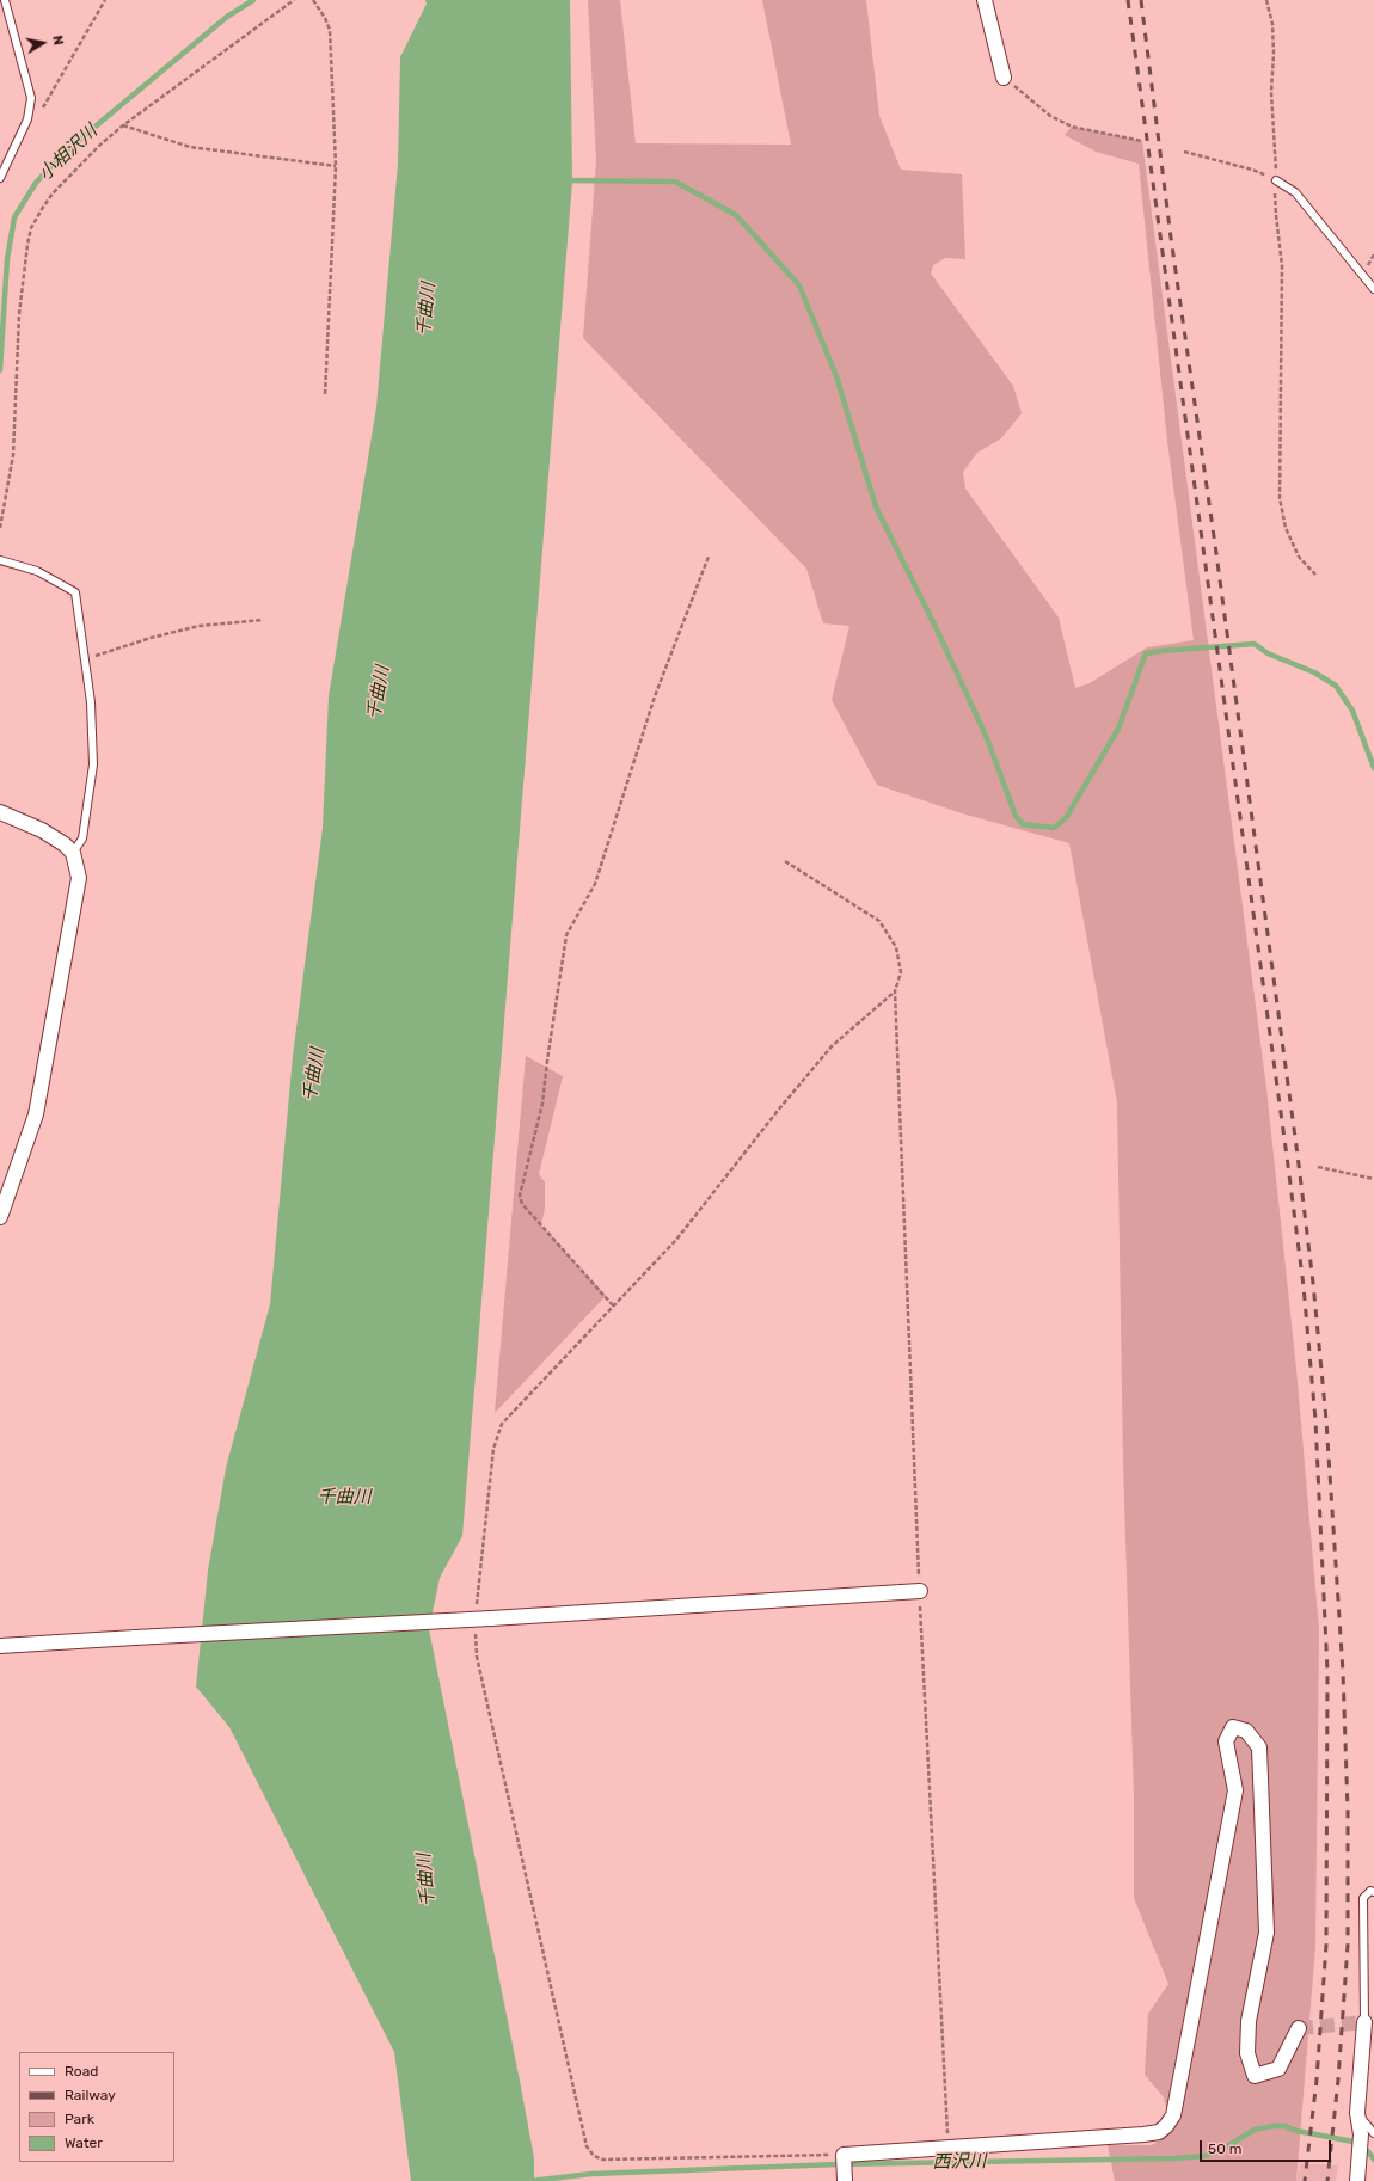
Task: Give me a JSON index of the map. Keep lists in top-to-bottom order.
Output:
{
  "water": ["小相沢川", "千曲川", "西沢川"],
  "legend": [
    "Road",
    "Railway",
    "Park",
    "Water"
  ],
  "scale_bar": "50 m",
  "north": "right"
}
